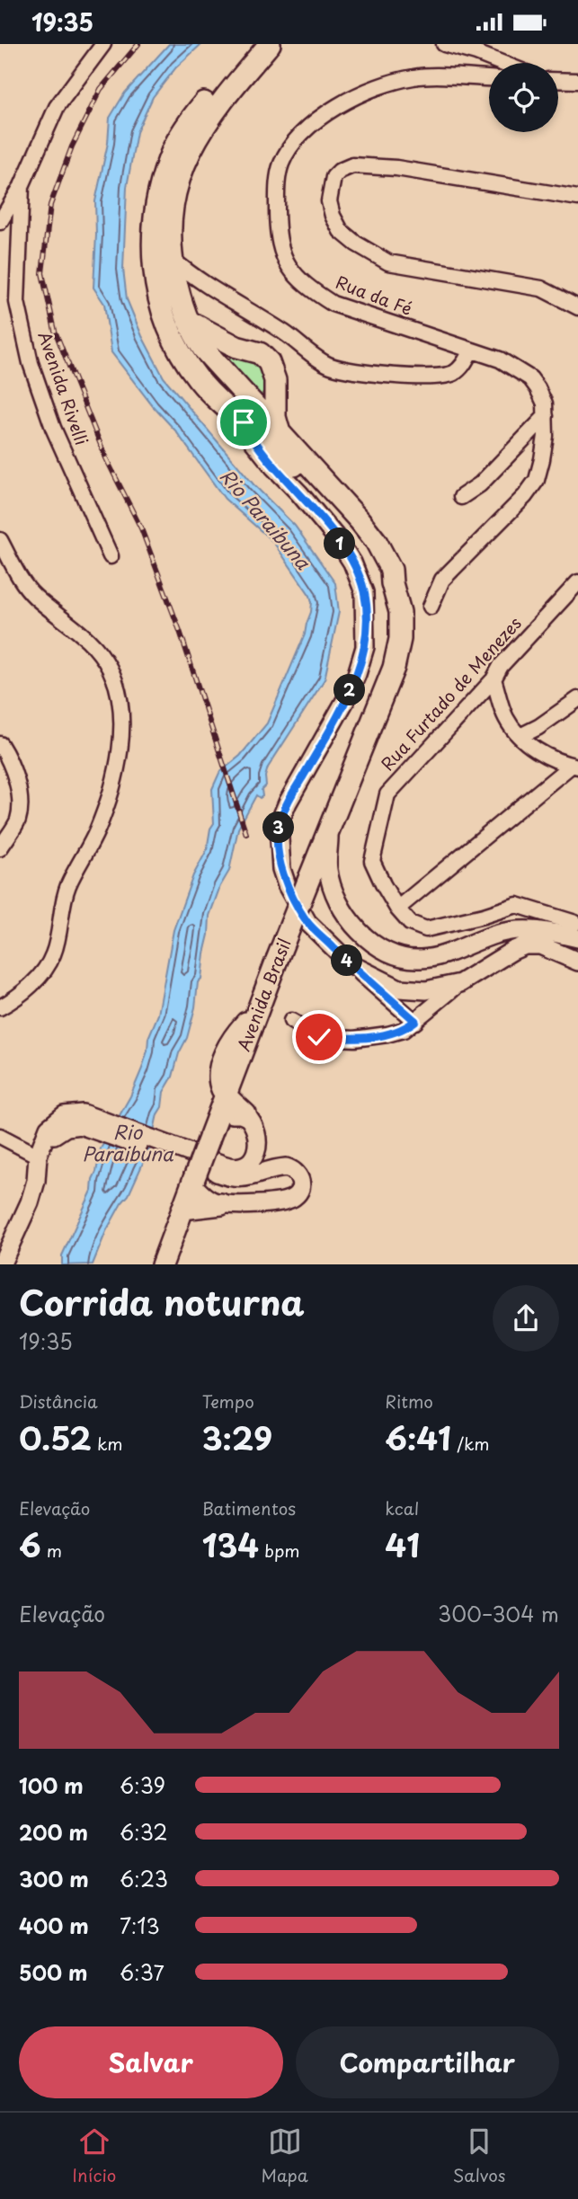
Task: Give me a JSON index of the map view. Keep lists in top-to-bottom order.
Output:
{
  "streets": {
    "highway": ["Avenida Brasil"],
    "street": ["Rua da Fé", "Avenida Rivelli", "Rua Furtado de Menezes"]
  },
  "water": ["Rio Paraibuna"],
  "page": {
    "status": "19:35",
    "pins": [
      "1",
      "2",
      "3",
      "4"
    ],
    "heading": ["Corrida noturna", "19:35"],
    "stats": [
      ["Distância", "0.52 km"],
      ["Tempo", "3:29"],
      ["Ritmo", "6:41 /km"],
      ["Elevação", "6 m"],
      ["Batimentos", "134 bpm"],
      ["kcal", "41"]
    ],
    "chart": ["Elevação", "300–304 m"],
    "list": [
      {
        "name": "100 m",
        "note": "6:39"
      },
      {
        "name": "200 m",
        "note": "6:32"
      },
      {
        "name": "300 m",
        "note": "6:23"
      },
      {
        "name": "400 m",
        "note": "7:13"
      },
      {
        "name": "500 m",
        "note": "6:37"
      }
    ],
    "buttons": ["Salvar", "Compartilhar"],
    "tabs": ["Início", "Mapa", "Salvos"]
  }
}
